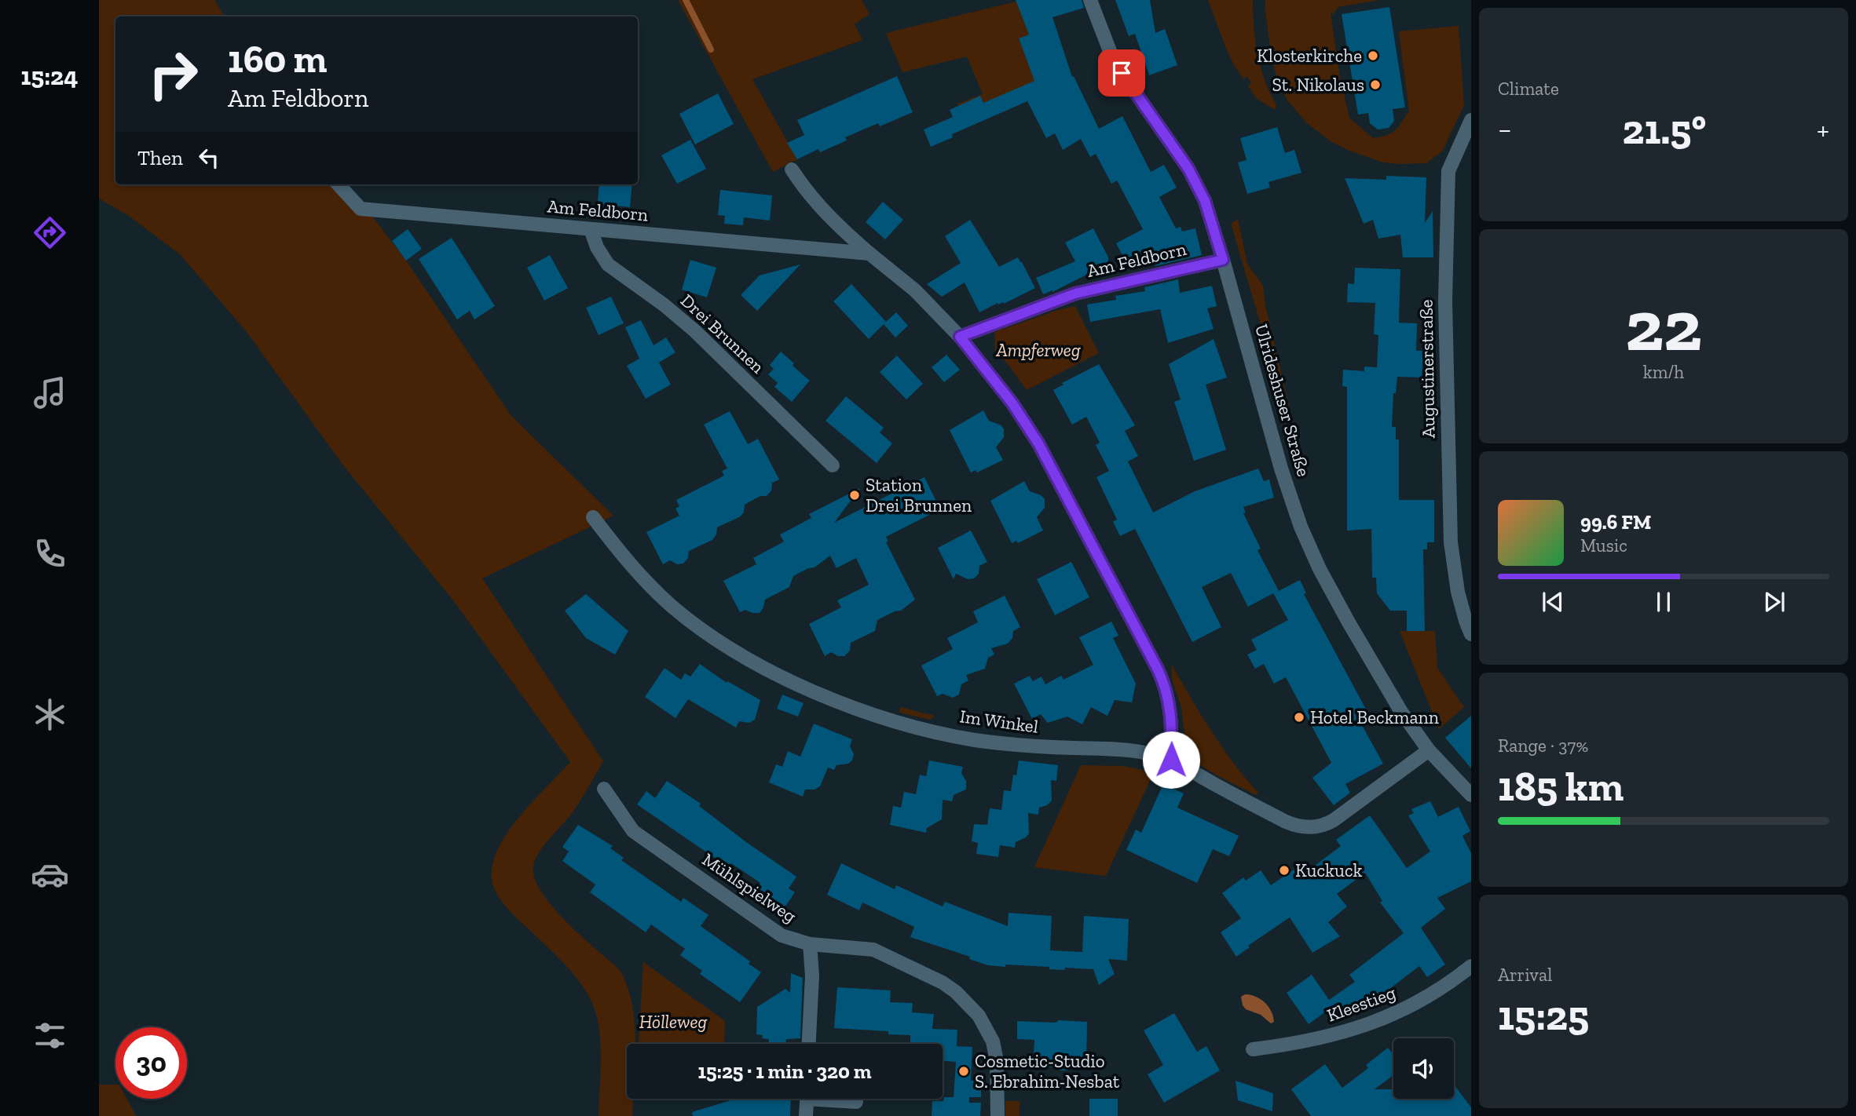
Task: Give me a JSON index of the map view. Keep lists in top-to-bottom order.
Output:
{
  "streets": {
    "street": [
      "Am Feldborn",
      "Drei Brunnen",
      "Augustinerstraße",
      "Ulrideshuser Straße",
      "Im Winkel",
      "Mühlspielweg",
      "Kleestieg"
    ]
  },
  "crossings": [
    ["Am Feldborn", "Drei Brunnen"],
    ["Am Feldborn", "Ulrideshuser Straße"],
    ["Ulrideshuser Straße", "Im Winkel"]
  ],
  "parks": ["Ampferweg", "Hölleweg"],
  "places": [
    "Klosterkirche",
    "St. Nikolaus",
    "Station Drei Brunnen",
    "Hotel Beckmann",
    "Kuckuck",
    "Cosmetic-Studio S. Ebrahim-Nesbat"
  ],
  "page": {
    "tabs": "15:24",
    "tile": [
      "Climate",
      ["22", "km/h"],
      ["Range · 37%", "185 km"],
      ["Arrival", "15:25"]
    ],
    "turn": ["160 m", "Am Feldborn"],
    "heat": ["−", "21.5°", "+"],
    "then": "Then",
    "song": ["99.6 FM", "Music"],
    "limit": "30",
    "trip": "15:25 · 1 min · 320 m"
  }
}
